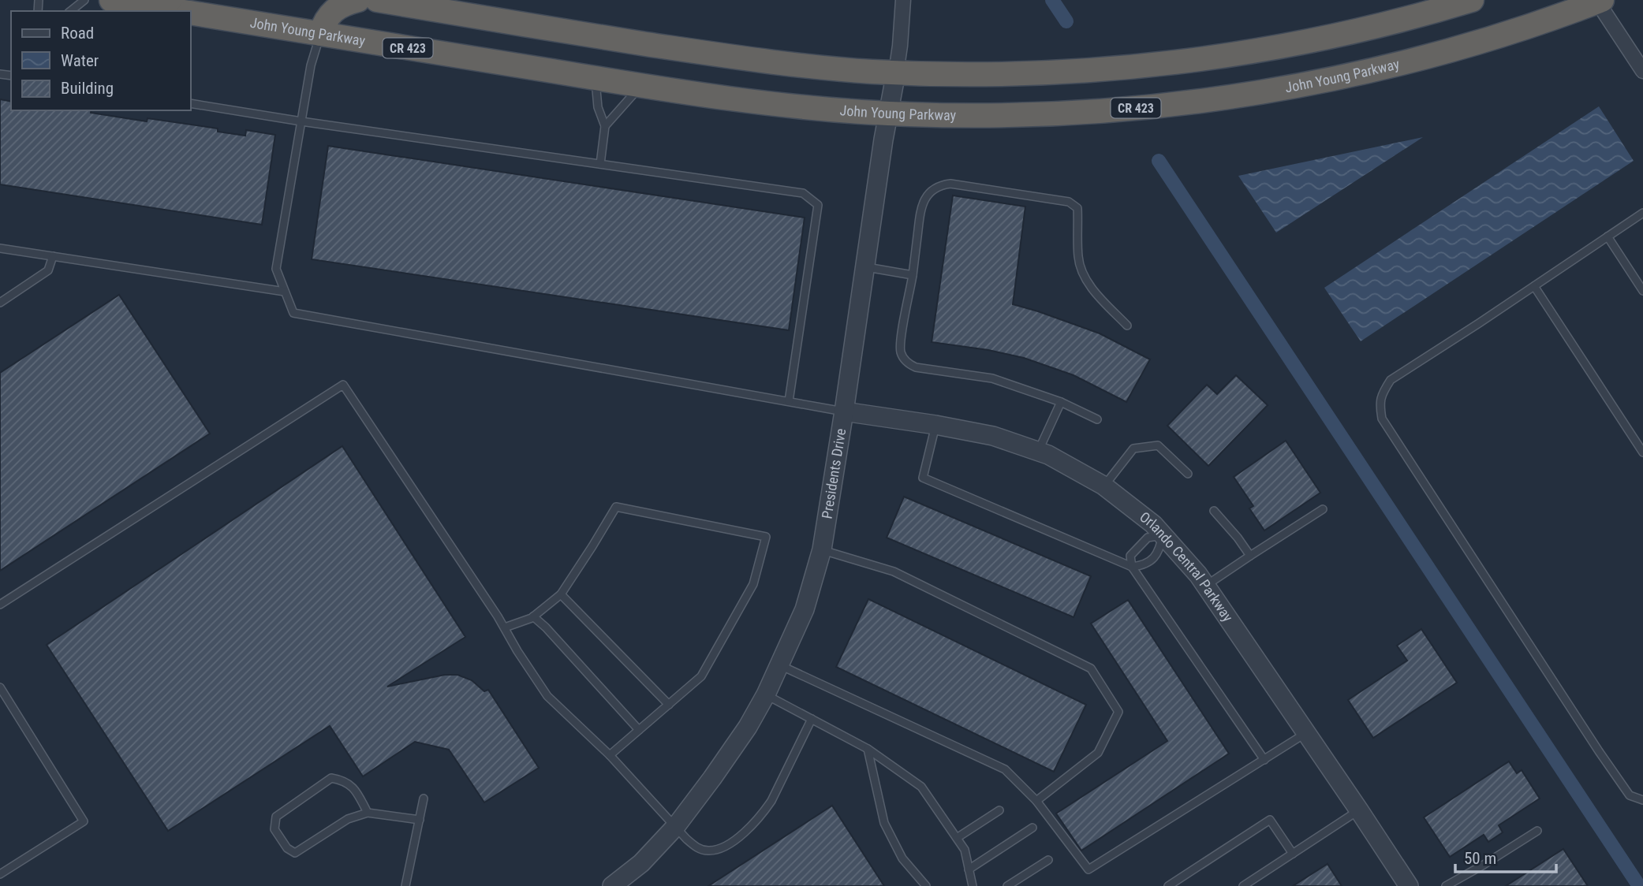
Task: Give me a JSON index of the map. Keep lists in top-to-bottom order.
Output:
{
  "streets": {
    "highway": ["John Young Parkway", "CR 423"],
    "street": ["Presidents Drive", "Orlando Central Parkway"]
  },
  "crossings": [
    ["John Young Parkway", "Presidents Drive"],
    ["Presidents Drive", "Orlando Central Parkway"]
  ],
  "legend": ["Road", "Water", "Building"],
  "scale_bar": "50 m"
}
